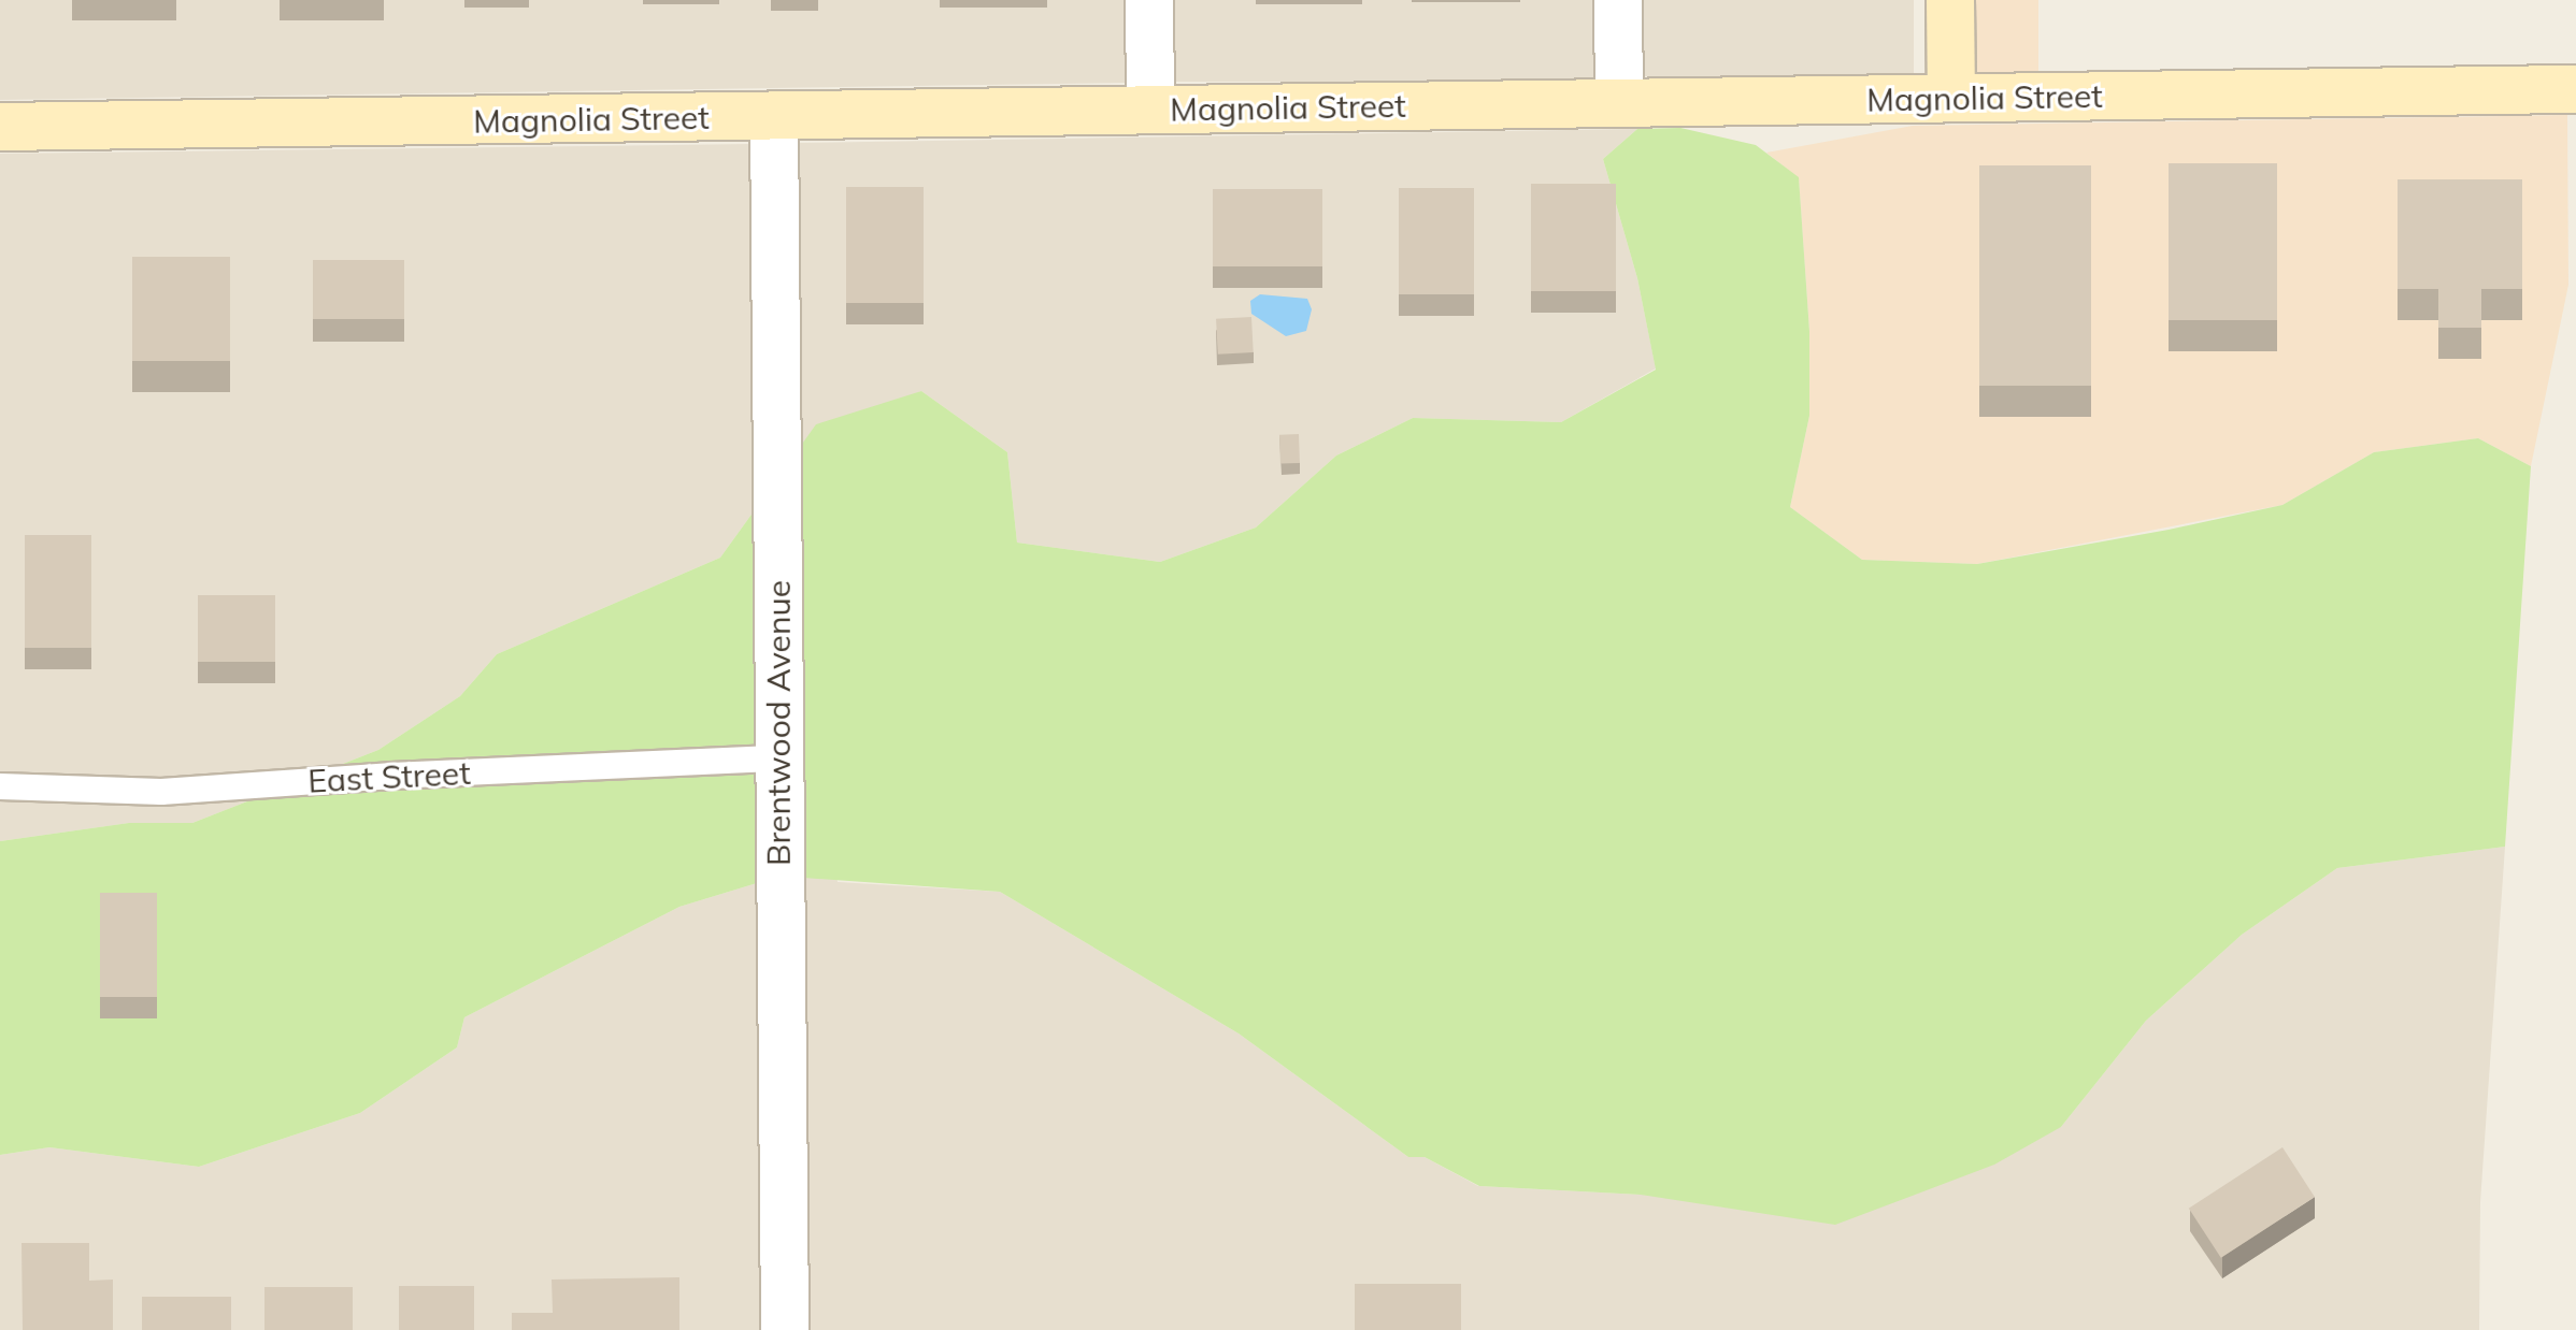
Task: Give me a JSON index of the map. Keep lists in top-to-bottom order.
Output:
{
  "streets": {
    "street": ["Magnolia Street", "Brentwood Avenue"],
    "lane": ["East Street"]
  },
  "crossings": [
    ["Magnolia Street", "Brentwood Avenue"],
    ["Brentwood Avenue", "East Street"]
  ]
}
